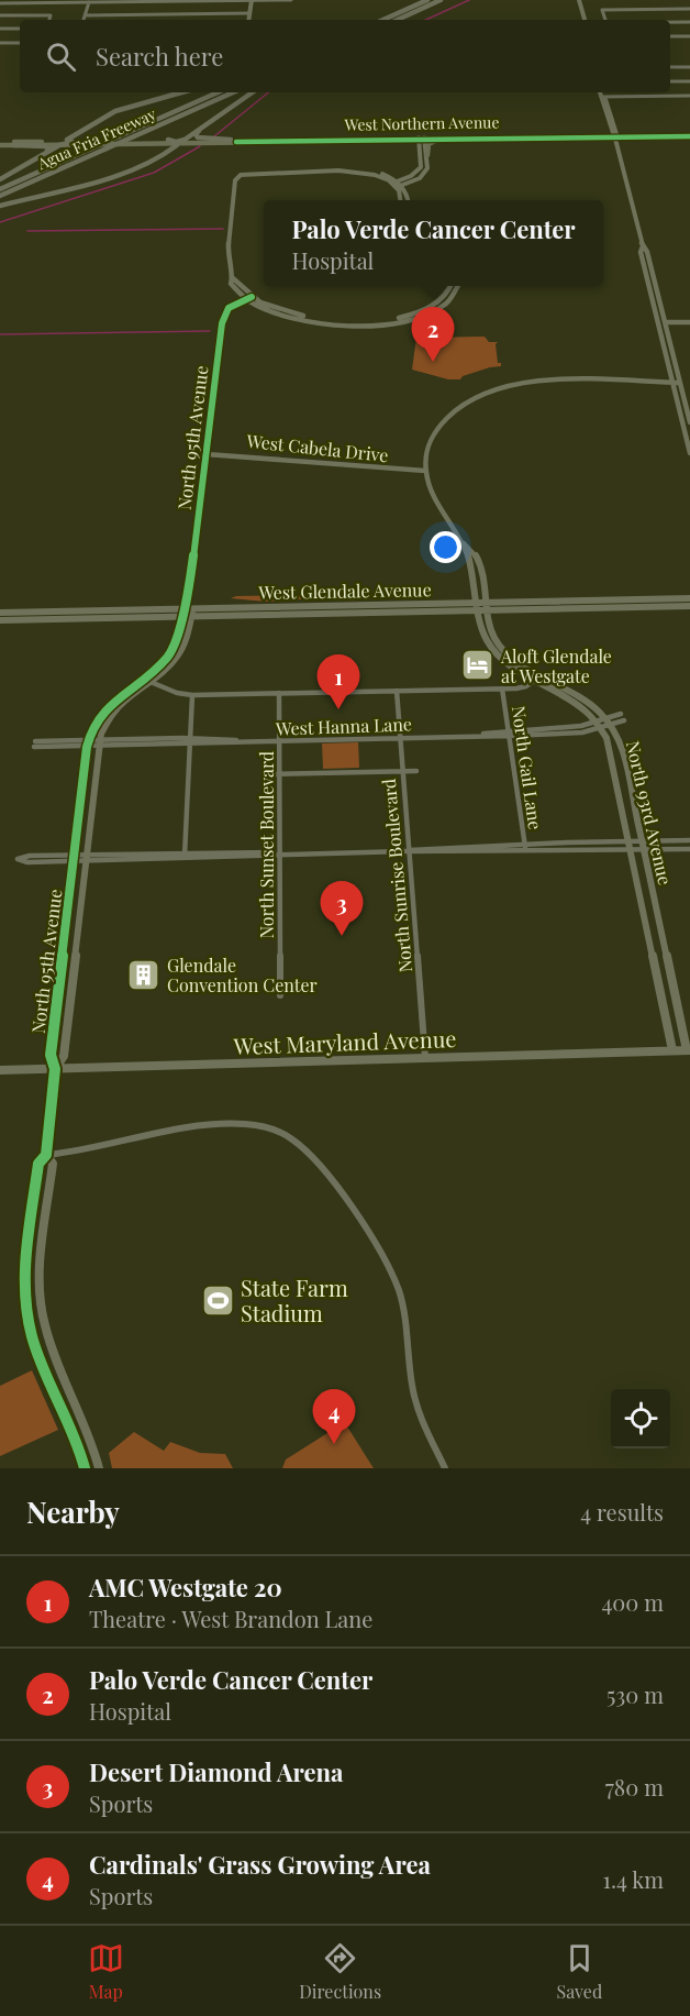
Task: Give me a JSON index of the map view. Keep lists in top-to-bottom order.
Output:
{
  "streets": {
    "highway": ["Agua Fria Freeway"],
    "main road": ["West Northern Avenue"],
    "street": [
      "North 95th Avenue",
      "West Cabela Drive",
      "West Glendale Avenue",
      "West Hanna Lane",
      "North Gail Lane",
      "North 93rd Avenue",
      "North Sunset Boulevard",
      "North Sunrise Boulevard",
      "West Maryland Avenue"
    ]
  },
  "crossings": [
    ["North 95th Avenue", "West Cabela Drive"],
    ["North 95th Avenue", "West Glendale Avenue"],
    ["North 95th Avenue", "West Hanna Lane"],
    ["North 95th Avenue", "West Maryland Avenue"],
    ["West Cabela Drive", "North 93rd Avenue"],
    ["West Glendale Avenue", "North 93rd Avenue"],
    ["West Hanna Lane", "North Gail Lane"],
    ["West Hanna Lane", "North 93rd Avenue"],
    ["West Hanna Lane", "North Sunset Boulevard"],
    ["West Hanna Lane", "North Sunrise Boulevard"],
    ["North 93rd Avenue", "West Maryland Avenue"],
    ["North Sunrise Boulevard", "West Maryland Avenue"]
  ],
  "places": {
    "hotel": ["Aloft Glendale at Westgate"],
    "building": ["Glendale Convention Center"],
    "sports": ["State Farm Stadium"]
  },
  "page": {
    "search": "Search here",
    "popup": ["Palo Verde Cancer Center", "Hospital"],
    "pins": [
      "2",
      "1",
      "3",
      "4"
    ],
    "heading": ["Nearby", "4 results"],
    "list": [
      {
        "mark": "1",
        "name": "AMC Westgate 20",
        "note": "Theatre · West Brandon Lane",
        "value": "400 m"
      },
      {
        "mark": "2",
        "name": "Palo Verde Cancer Center",
        "note": "Hospital",
        "value": "530 m"
      },
      {
        "mark": "3",
        "name": "Desert Diamond Arena",
        "note": "Sports",
        "value": "780 m"
      },
      {
        "mark": "4",
        "name": "Cardinals' Grass Growing Area",
        "note": "Sports",
        "value": "1.4 km"
      }
    ],
    "nav": ["Map", "Directions", "Saved"]
  }
}
